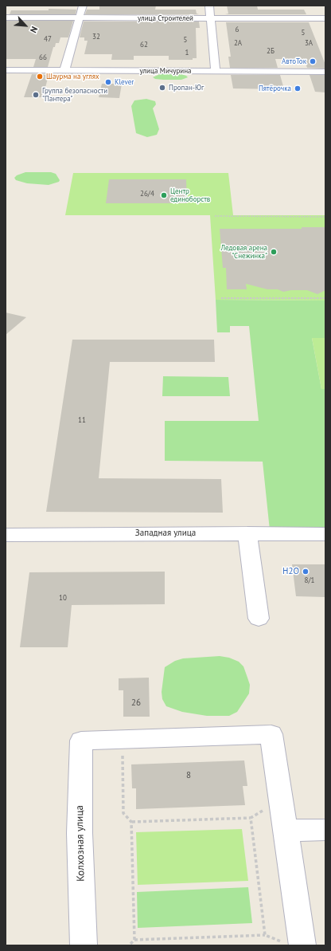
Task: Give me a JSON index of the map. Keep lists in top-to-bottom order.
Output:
{
  "streets": {
    "street": [
      "улица Строителей",
      "улица Мичурина",
      "Западная улица",
      "Колхозная улица"
    ]
  },
  "places": [
    "АвтоТок",
    "Шаурма на углях",
    "Klever",
    "Пропан-Юг",
    "Пятёрочка",
    "Группа безопасности \"Пантера\"",
    "Центр единоборств",
    "Ледовая арена \"Снежинка\"",
    "H2O"
  ],
  "house_numbers": [
    "6",
    "5",
    "32",
    "47",
    "5",
    "2А",
    "3А",
    "62",
    "2Б",
    "1",
    "66",
    "26/4",
    "11",
    "8/1",
    "10",
    "26",
    "8"
  ],
  "north": "bottom right"
}
